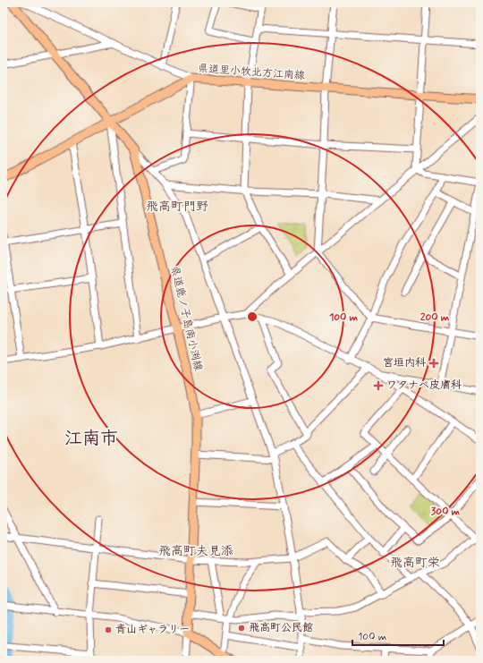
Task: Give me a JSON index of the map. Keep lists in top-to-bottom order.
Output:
{
  "streets": {
    "main road": ["県道里小牧北方江南線", "県道鹿ノ子島南小渕線"]
  },
  "crossings": [
    ["県道里小牧北方江南線", "県道鹿ノ子島南小渕線"]
  ],
  "districts": [
    "飛高町門野",
    "江南市",
    "飛高町夫見添",
    "飛高町栄"
  ],
  "places": {
    "health": ["宮垣内科", "ワタナベ皮膚科"],
    "other": ["飛高町公民館", "青山ギャラリー"]
  },
  "scale_bar": "100 m",
  "rings": ["100 m", "200 m", "300 m"]
}
